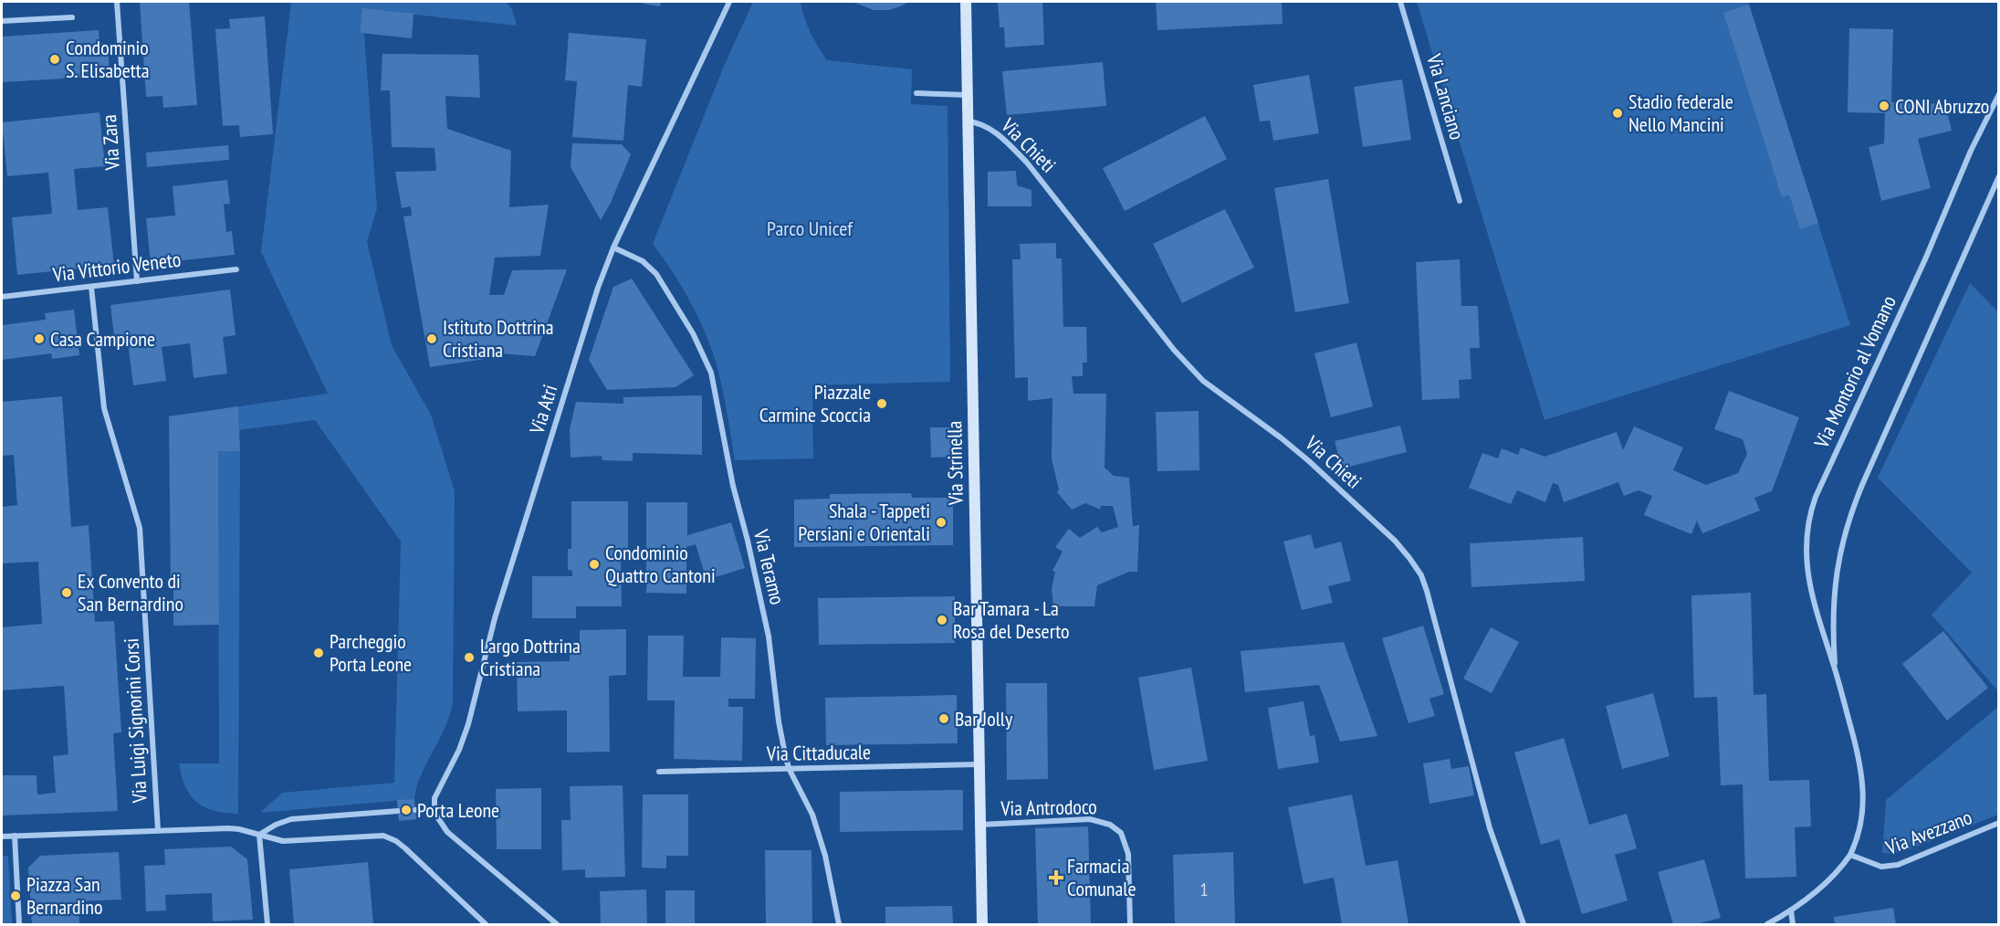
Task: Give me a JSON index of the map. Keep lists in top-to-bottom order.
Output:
{
  "streets": {
    "main road": ["Via Strinella"],
    "street": [
      "Via Lanciano",
      "Via Zara",
      "Via Chieti",
      "Via Vittorio Veneto",
      "Via Montorio al Vomano",
      "Via Atri",
      "Via Teramo",
      "Via Luigi Signorini Corsi",
      "Via Cittaducale",
      "Via Antrodoco",
      "Via Avezzano"
    ]
  },
  "crossings": [
    ["Via Zara", "Via Vittorio Veneto"],
    ["Via Chieti", "Via Strinella"],
    ["Via Vittorio Veneto", "Via Luigi Signorini Corsi"],
    ["Via Montorio al Vomano", "Via Avezzano"],
    ["Via Atri", "Via Teramo"],
    ["Via Strinella", "Via Cittaducale"],
    ["Via Strinella", "Via Antrodoco"],
    ["Via Teramo", "Via Cittaducale"]
  ],
  "parks": ["Parco Unicef"],
  "places": {
    "other": [
      "Condominio S. Elisabetta",
      "CONI Abruzzo",
      "Stadio federale Nello Mancini",
      "Casa Campione",
      "Istituto Dottrina Cristiana",
      "Piazzale Carmine Scoccia",
      "Shala - Tappeti Persiani e Orientali",
      "Condominio Quattro Cantoni",
      "Ex Convento di San Bernardino",
      "Bar Tamara - La Rosa del Deserto",
      "Parcheggio Porta Leone",
      "Largo Dottrina Cristiana",
      "Bar Jolly",
      "Porta Leone",
      "Piazza San Bernardino"
    ],
    "health": ["Farmacia Comunale"]
  },
  "house_numbers": ["1"]
}
